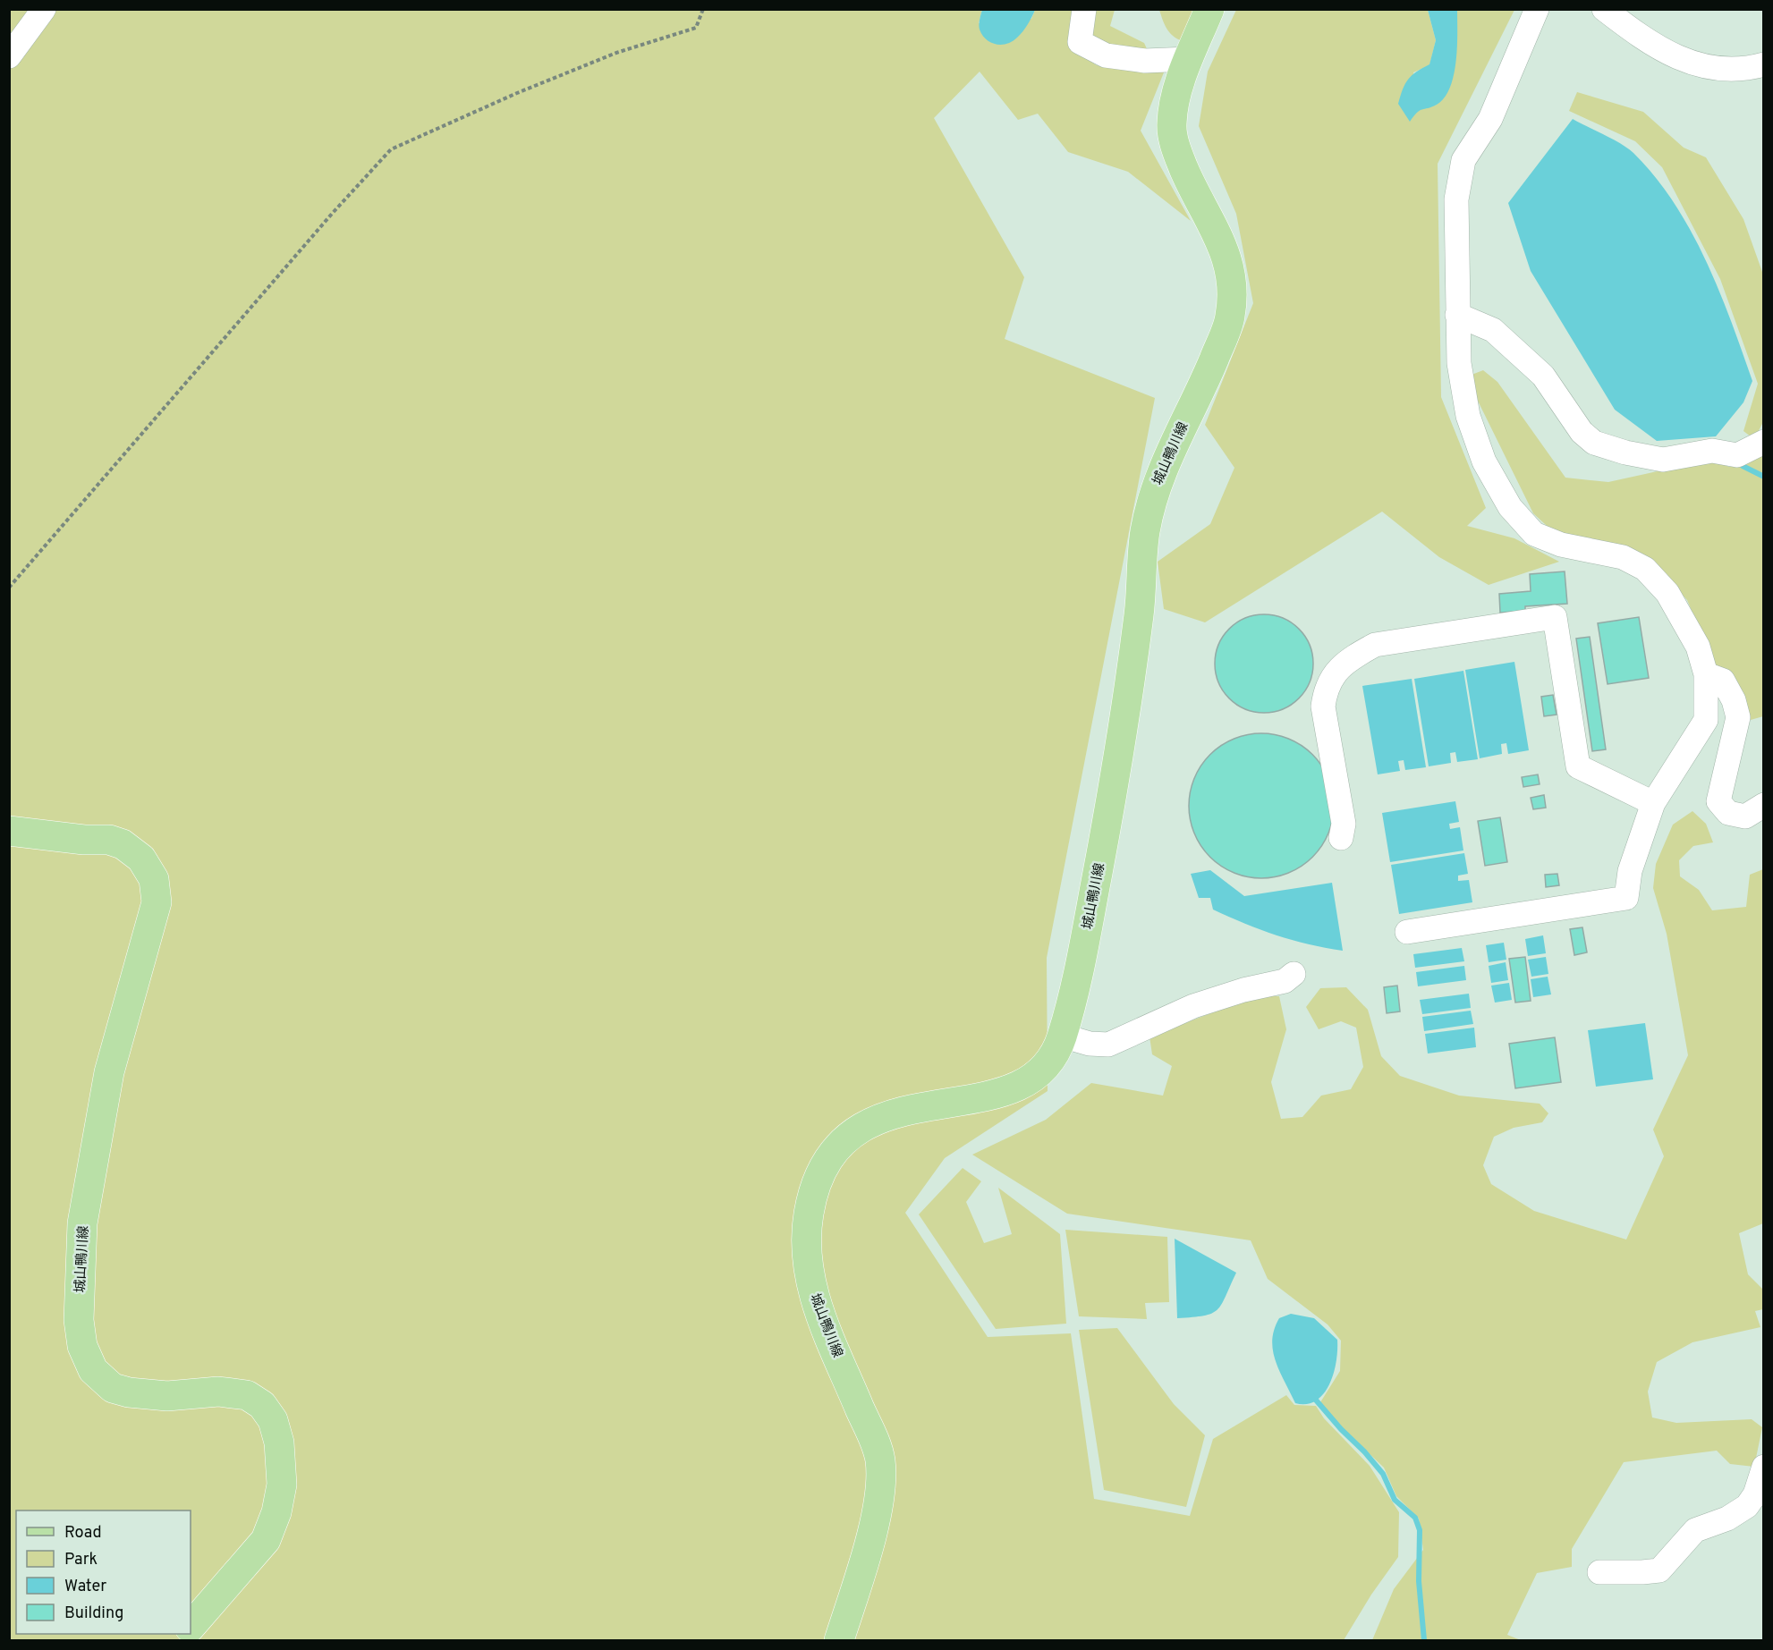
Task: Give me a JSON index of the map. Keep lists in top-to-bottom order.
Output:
{
  "streets": {
    "main road": ["城山鴨川線"]
  },
  "legend": [
    "Road",
    "Park",
    "Water",
    "Building"
  ]
}
